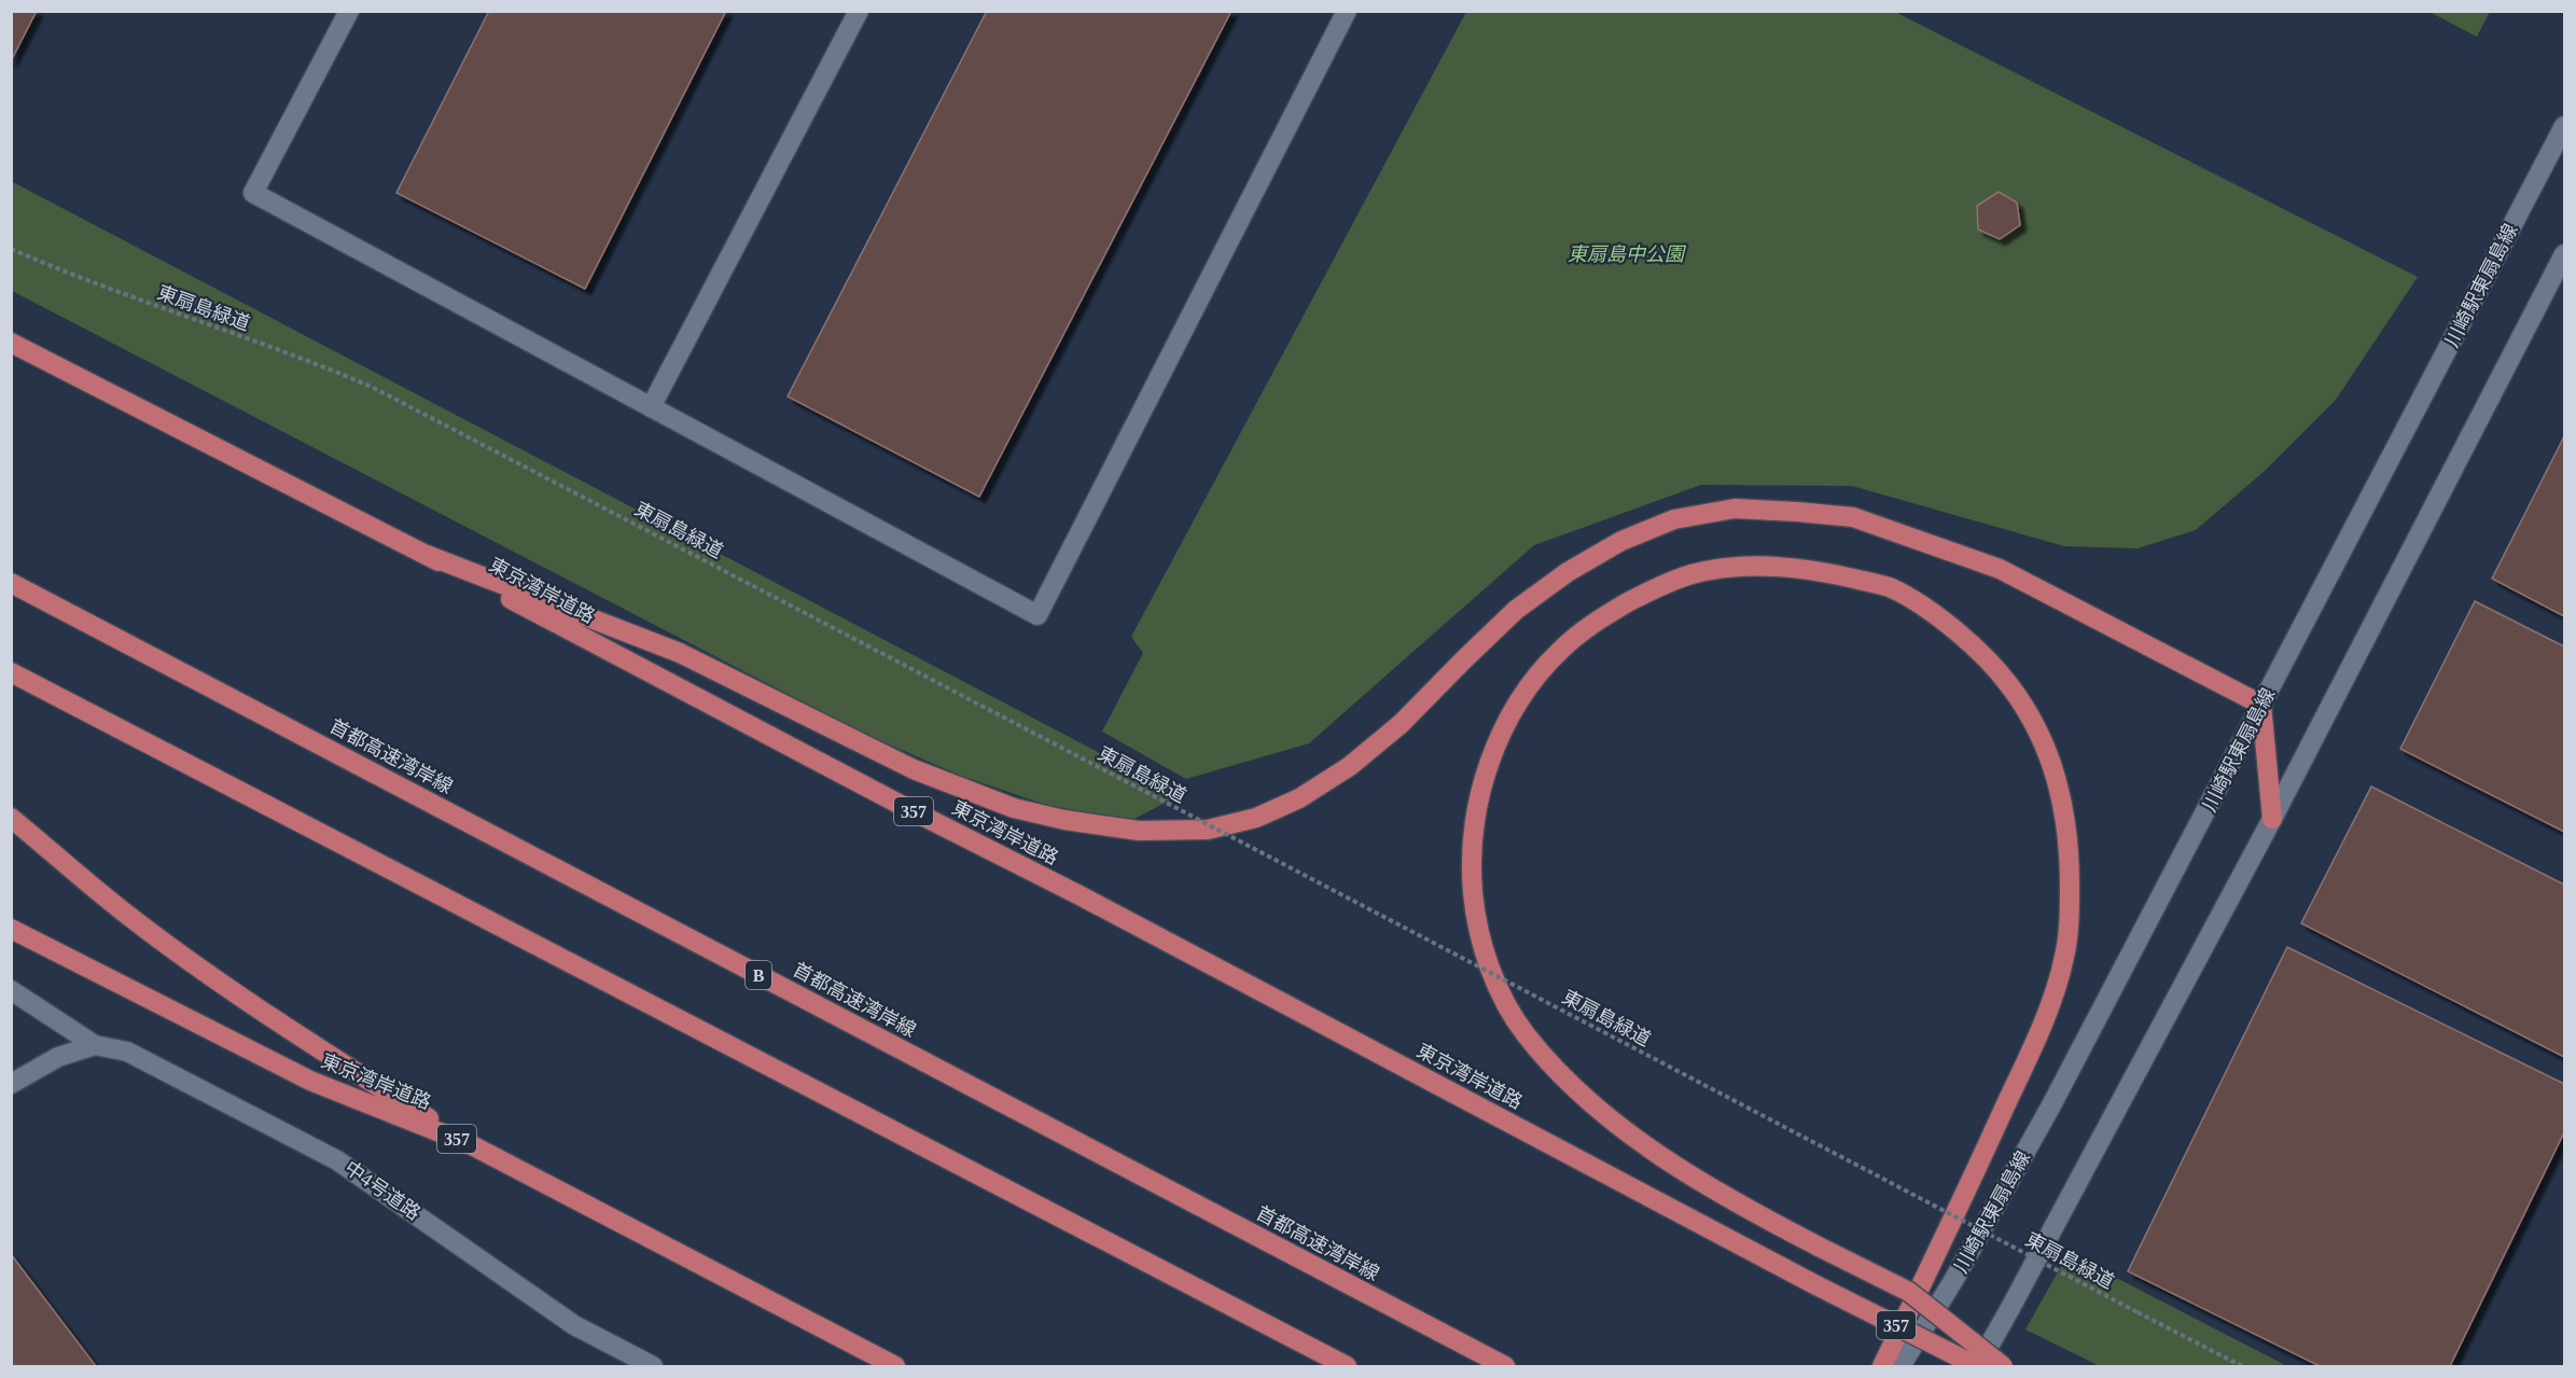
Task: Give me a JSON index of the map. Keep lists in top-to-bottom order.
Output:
{
  "streets": {
    "highway": [
      "東京湾岸道路",
      "首都高速湾岸線",
      "357",
      "B"
    ],
    "street": ["川崎駅東扇島線", "中4号道路"],
    "path": ["東扇島緑道"]
  },
  "parks": ["東扇島中公園"]
}
